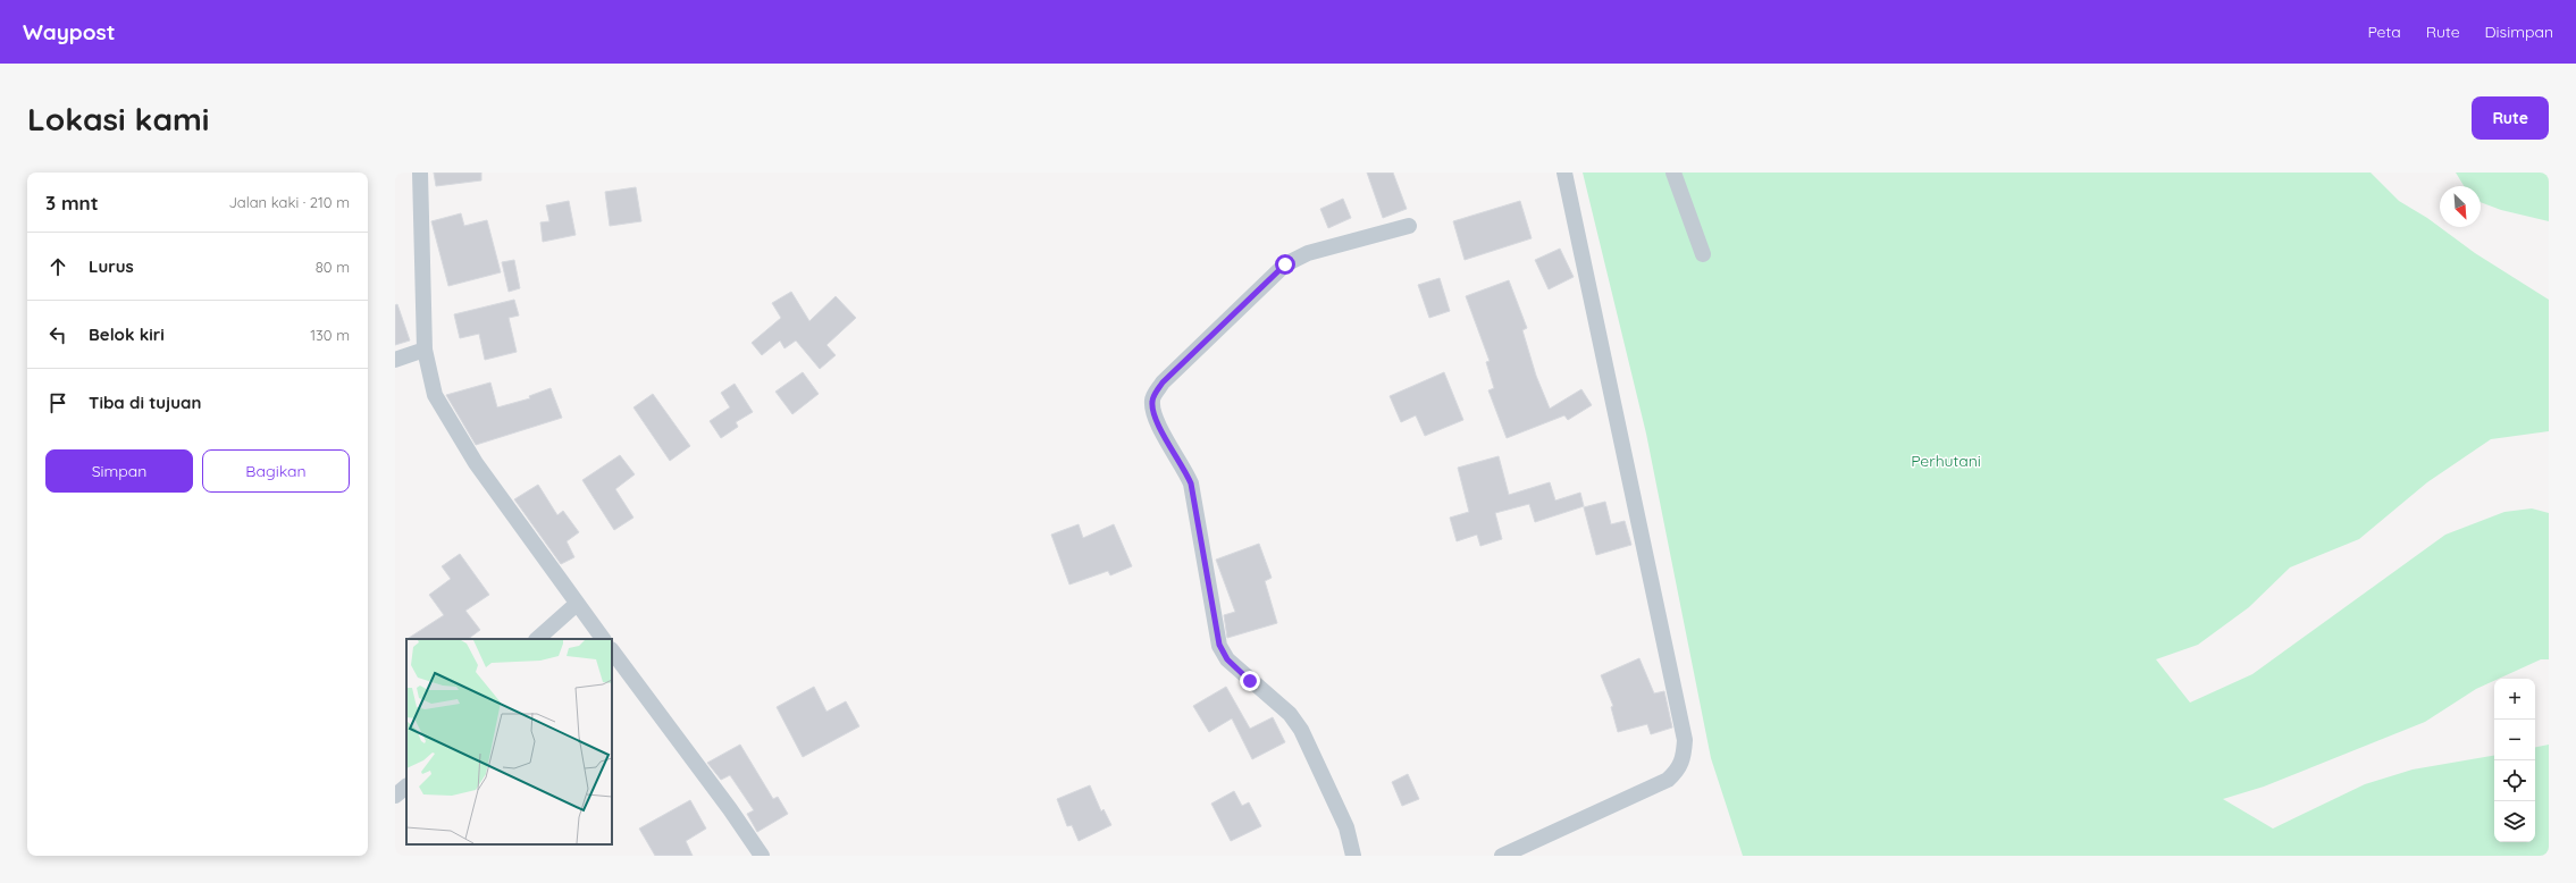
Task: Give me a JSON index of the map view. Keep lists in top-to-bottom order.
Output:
{
  "parks": ["Perhutani"],
  "north": "bottom right",
  "page": {
    "header": "Waypost",
    "nav": ["Peta", "Rute", "Disimpan"],
    "buttons": [
      "Rute",
      ["Simpan", "Bagikan"]
    ],
    "title": "Lokasi kami",
    "heading": ["3 mnt", "Jalan kaki · 210 m"],
    "list": [
      ["Lurus", "80 m"],
      ["Belok kiri", "130 m"],
      "Tiba di tujuan"
    ],
    "map_buttons": ["+", "−"]
  }
}
